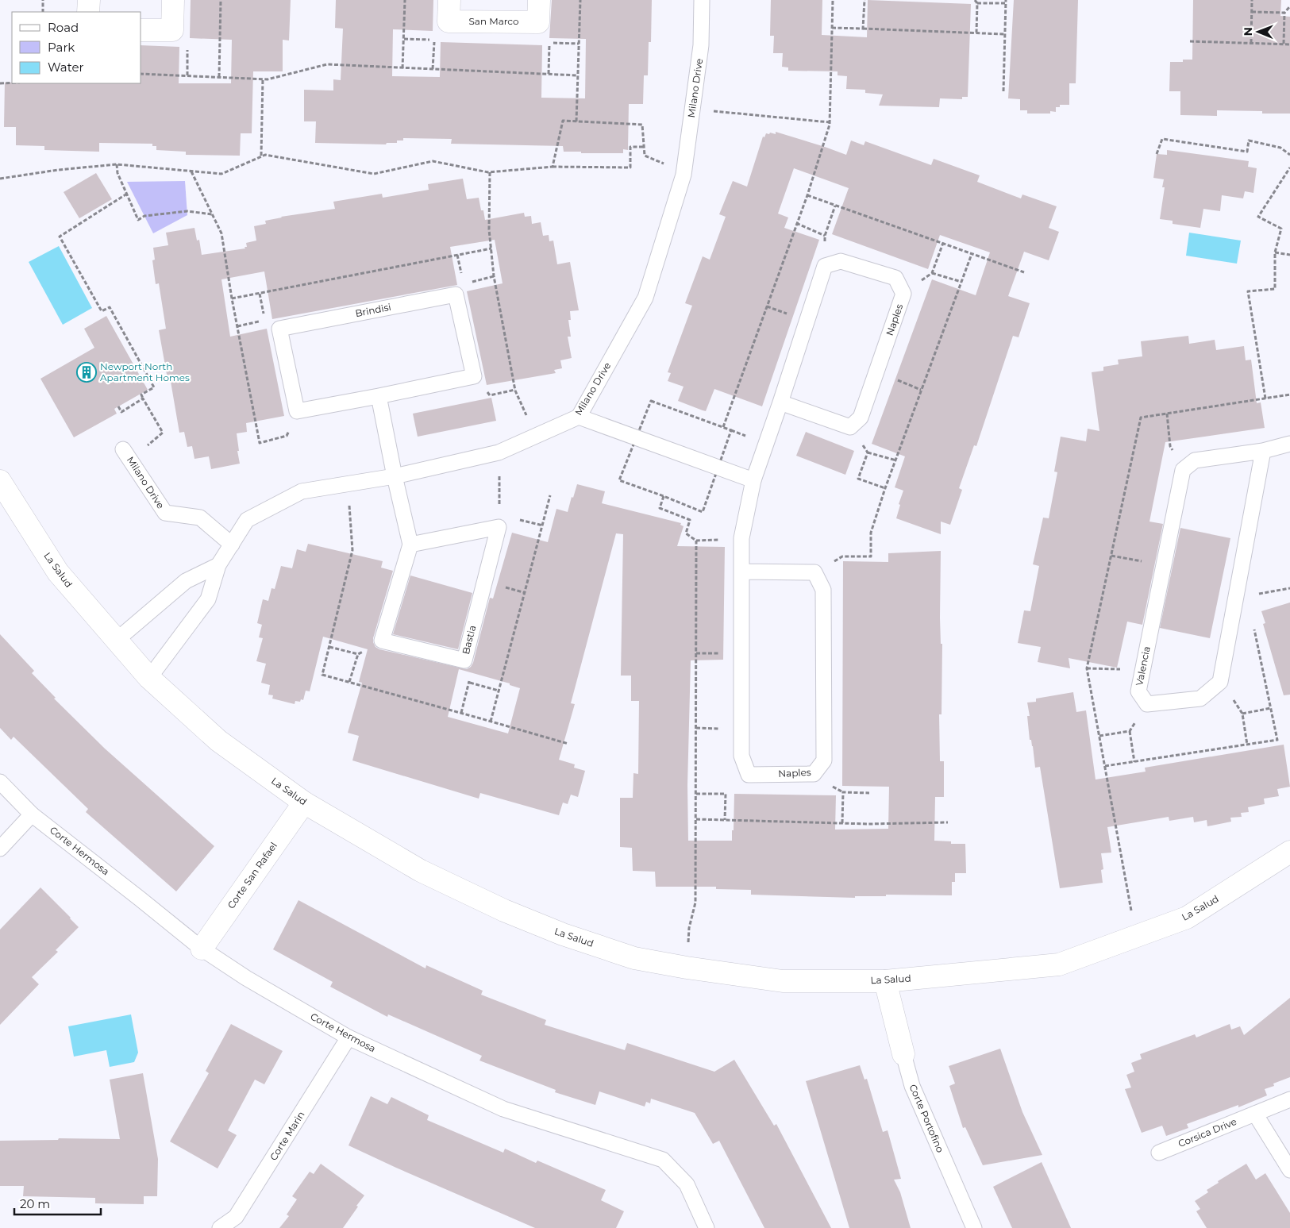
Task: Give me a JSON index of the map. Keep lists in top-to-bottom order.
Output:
{
  "streets": {
    "street": [
      "San Marco",
      "La Salud",
      "Corte San Rafael",
      "Corte Portofino"
    ],
    "lane": [
      "Milano Drive",
      "Brindisi",
      "Naples",
      "Bastia",
      "Valencia",
      "Corte Hermosa",
      "Corsica Drive",
      "Corte Marin"
    ]
  },
  "crossings": [
    ["Milano Drive", "La Salud"],
    ["La Salud", "Corte San Rafael"],
    ["La Salud", "Corte Portofino"],
    ["Corte Hermosa", "Corte San Rafael"],
    ["Corte Hermosa", "Corte Marin"]
  ],
  "places": {
    "building": ["Newport North Apartment Homes"]
  },
  "legend": ["Road", "Park", "Water"],
  "scale_bar": "20 m",
  "north": "left"
}
